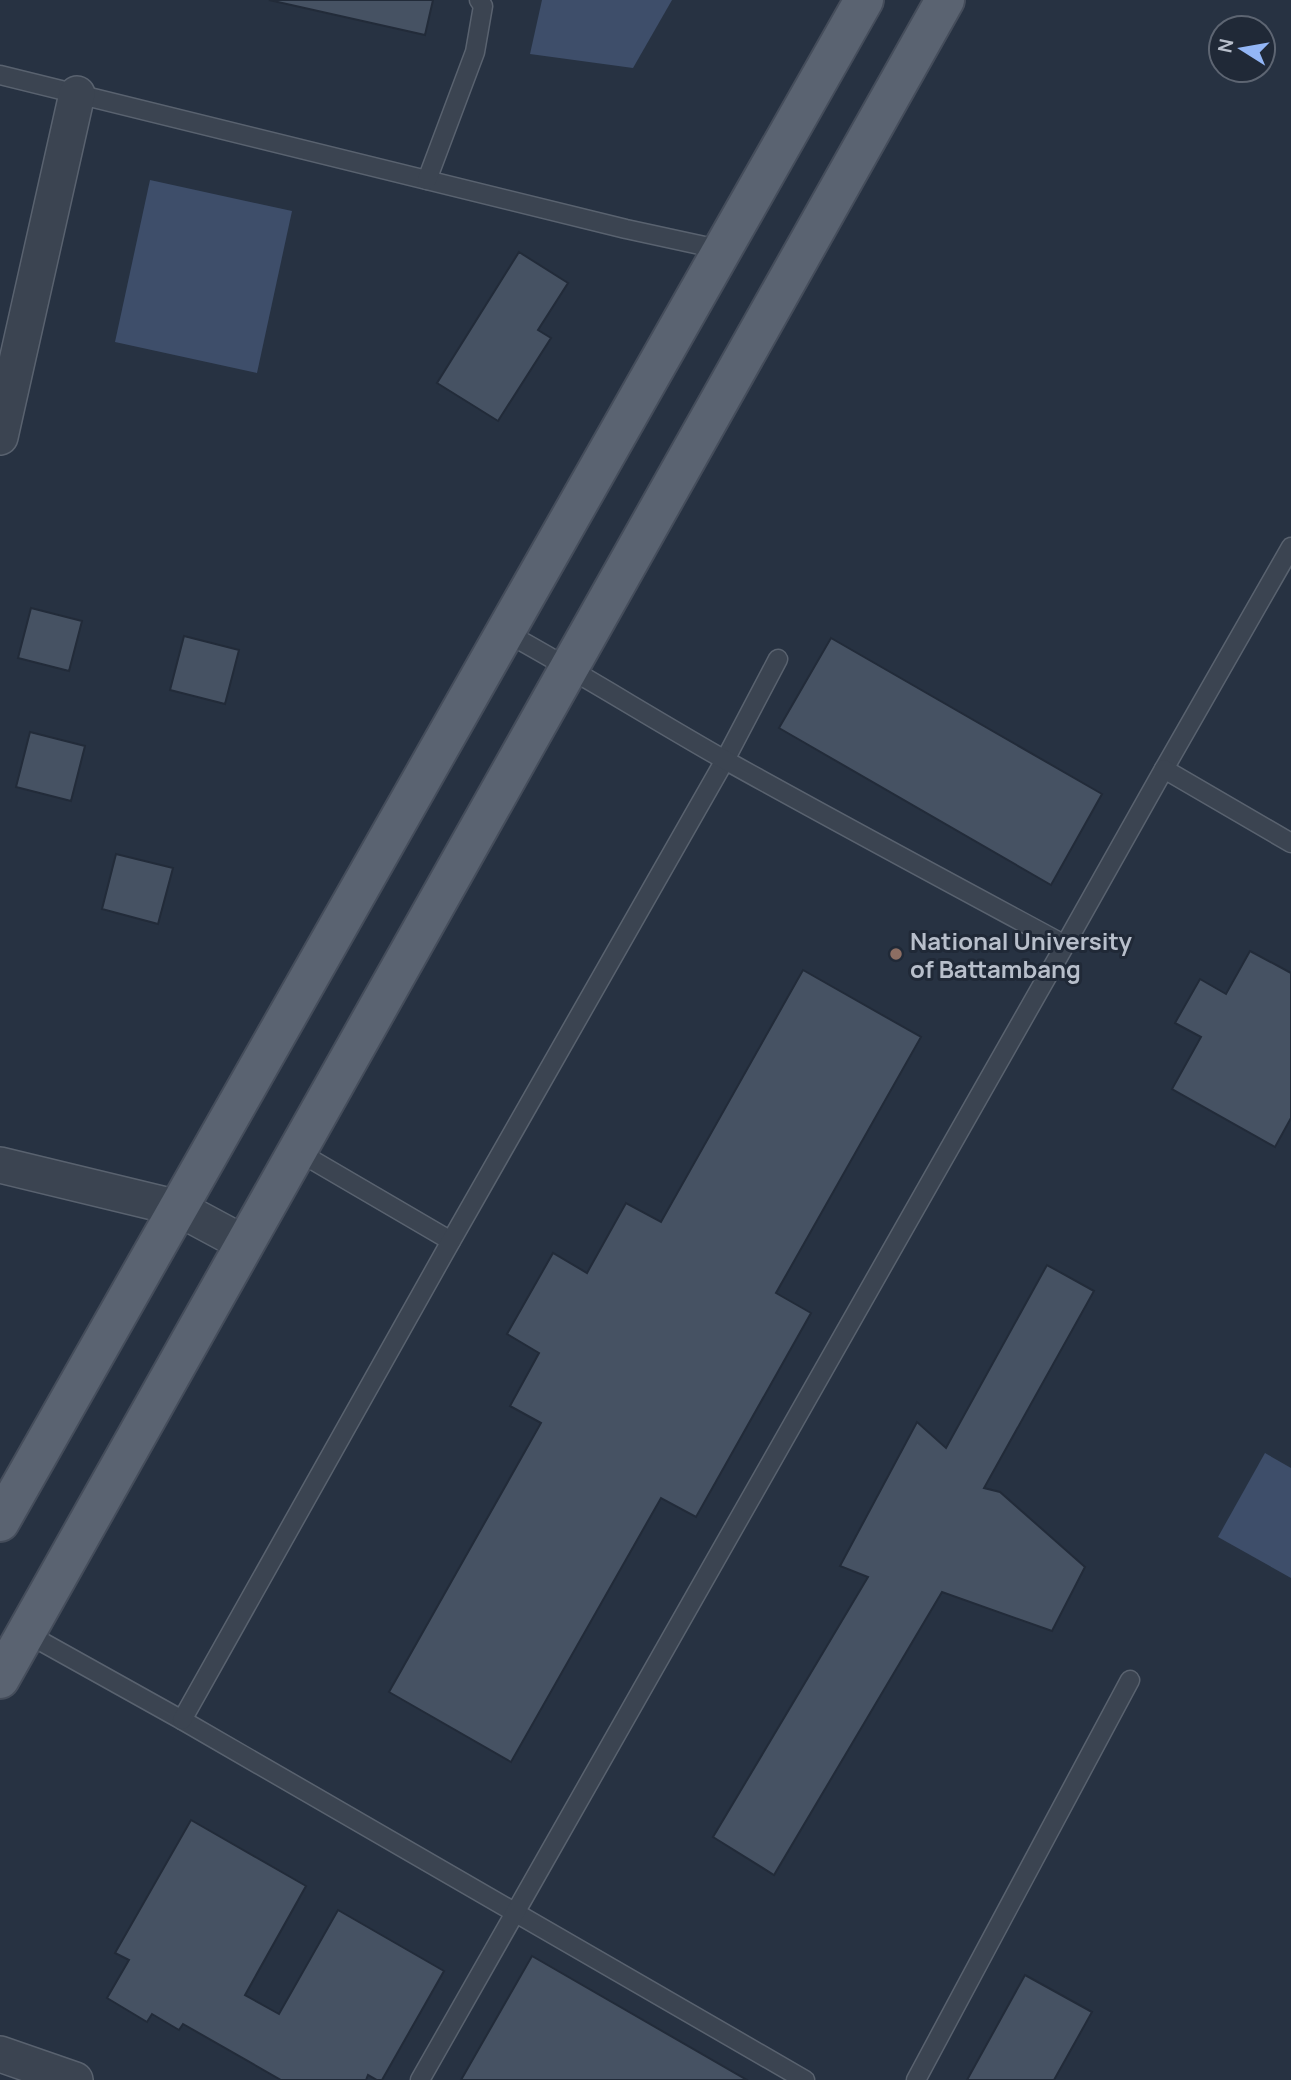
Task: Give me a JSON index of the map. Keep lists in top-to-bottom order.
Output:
{
  "places": ["National University of Battambang"],
  "north": "left"
}
